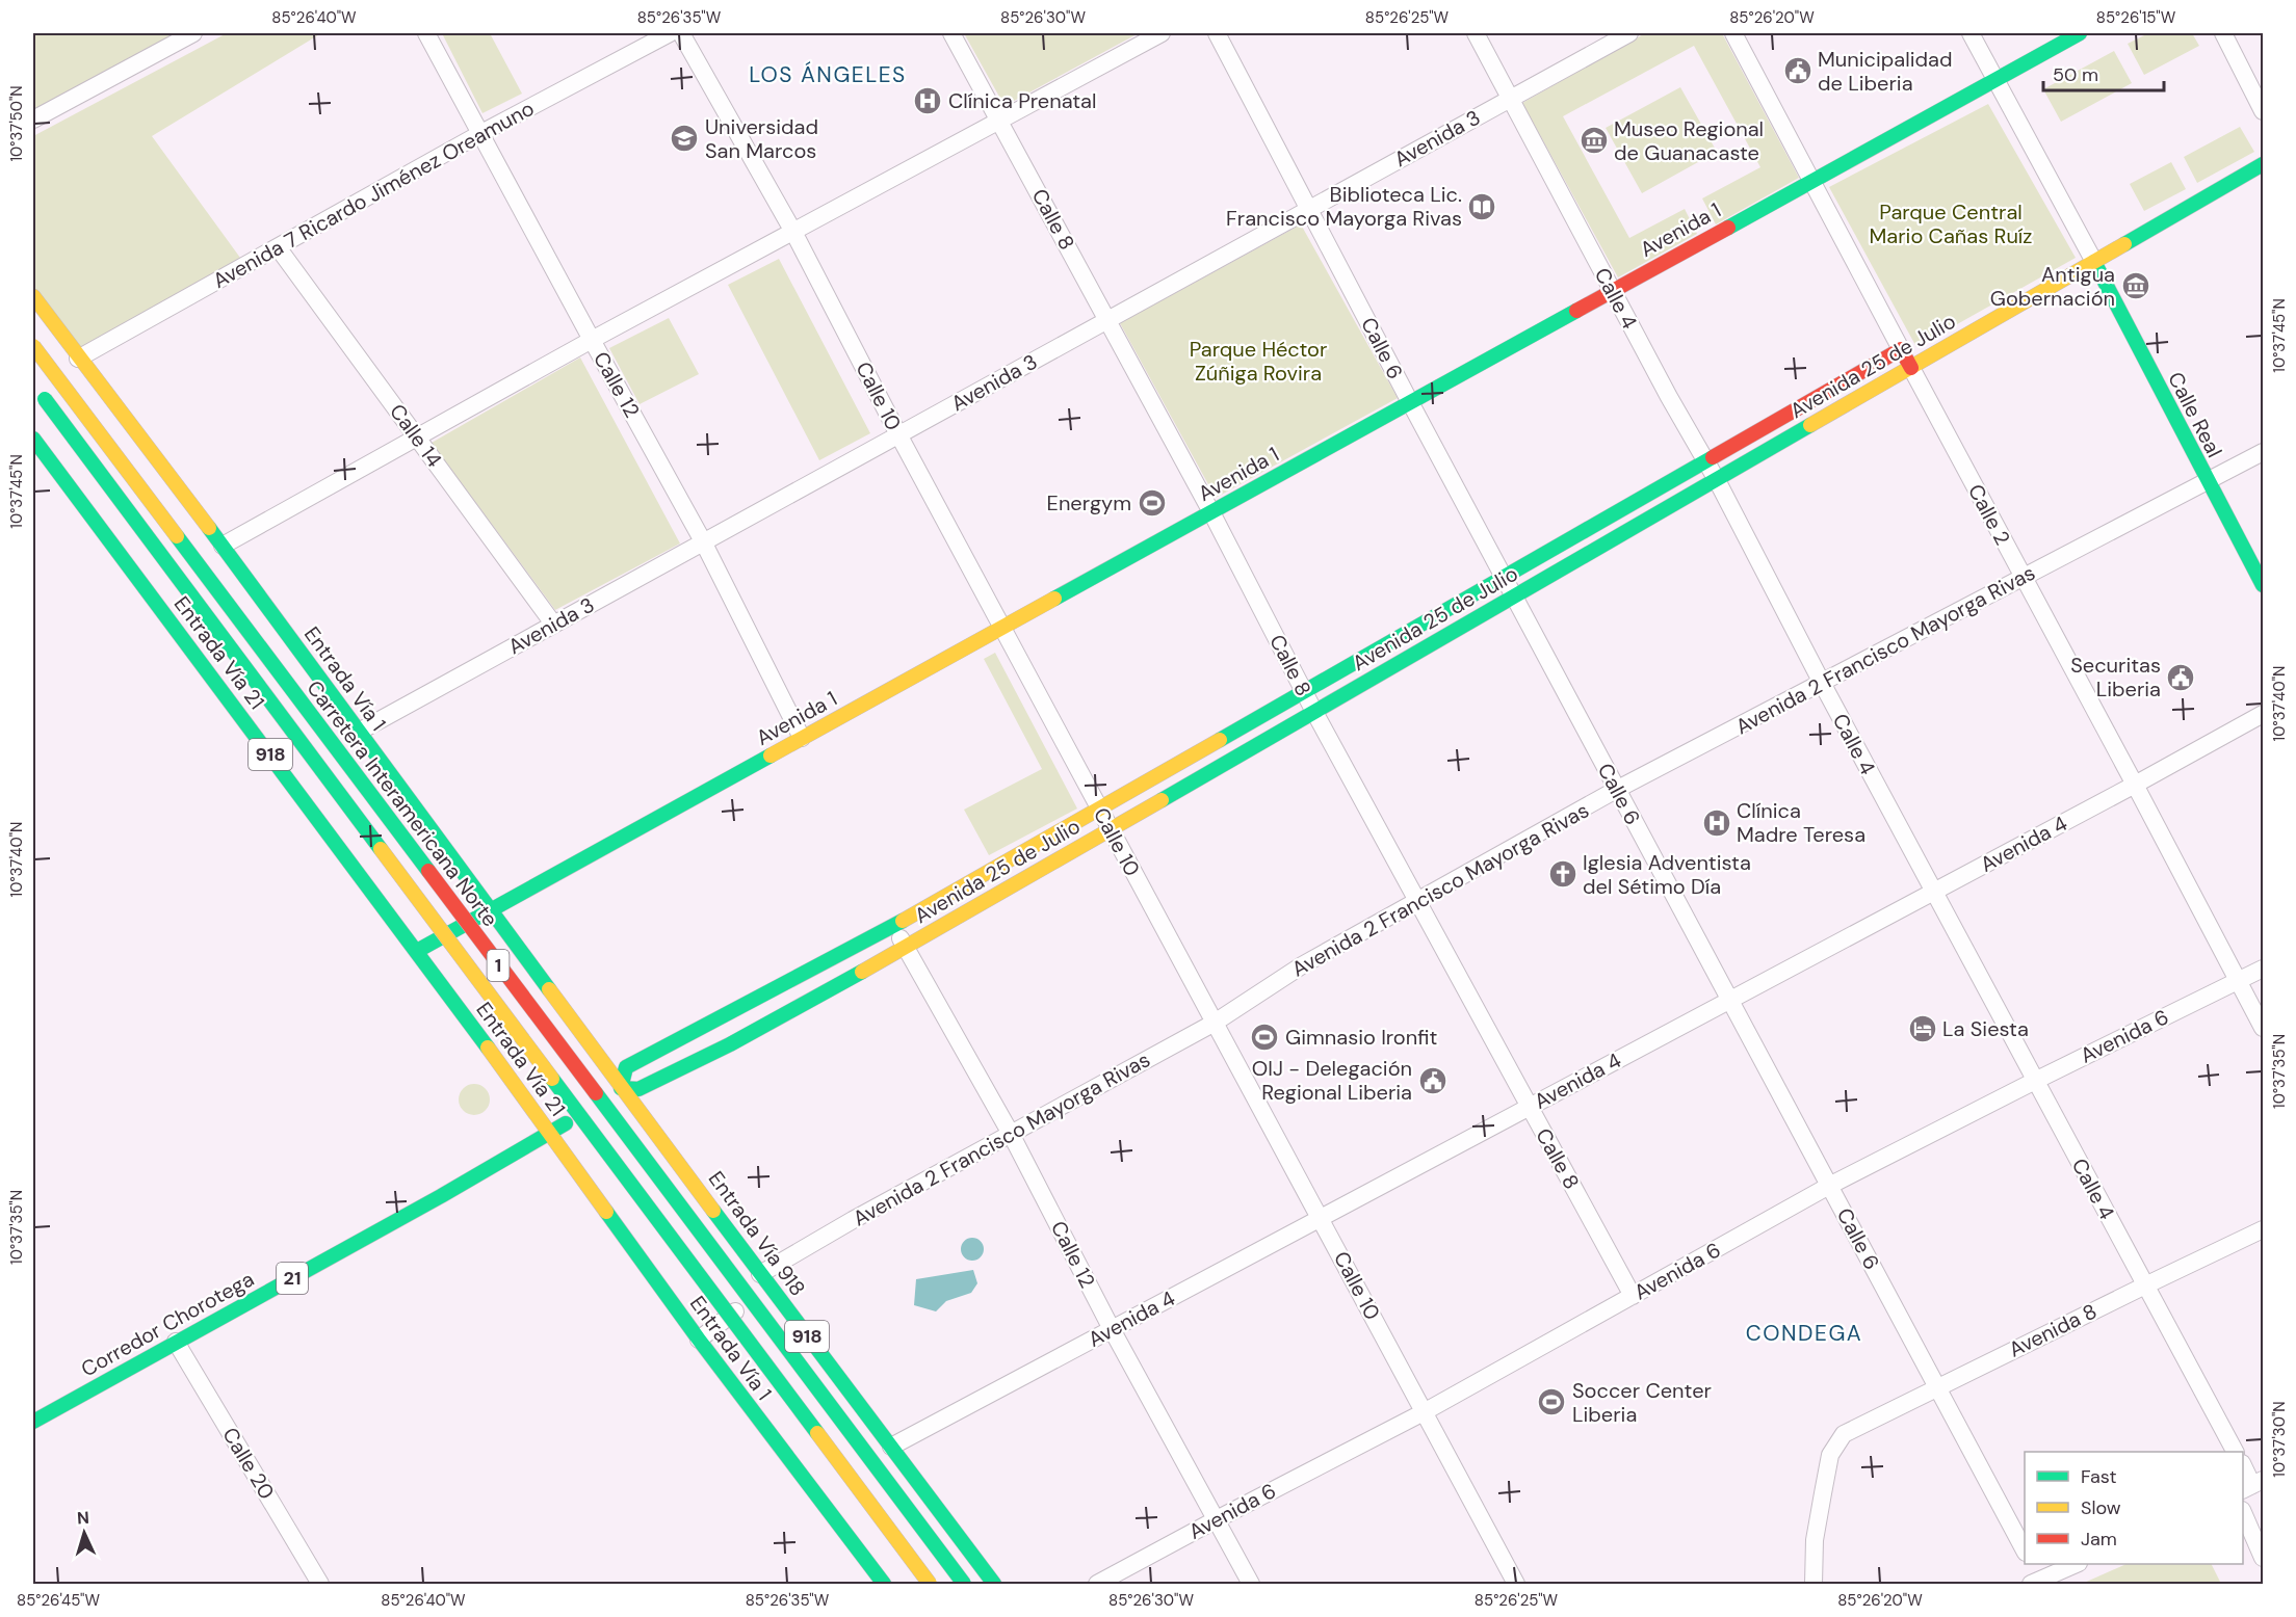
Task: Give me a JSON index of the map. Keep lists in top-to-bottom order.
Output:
{
  "streets": {
    "main road": [
      "Avenida 1",
      "Avenida 25 de Julio",
      "Calle Real",
      "Calle 2",
      "Entrada Vía 21",
      "Entrada Vía 1",
      "918",
      "Carretera Interamericana Norte",
      "1",
      "Entrada Vía 918",
      "21",
      "Corredor Chorotega"
    ],
    "street": [
      "Avenida 3",
      "Avenida 7 Ricardo Jiménez Oreamuno",
      "Calle 8",
      "Calle 4",
      "Calle 6",
      "Calle 12",
      "Calle 10",
      "Calle 14",
      "Avenida 2 Francisco Mayorga Rivas",
      "Avenida 4",
      "Avenida 6",
      "Avenida 8",
      "Calle 20"
    ]
  },
  "crossings": [
    ["Avenida 3", "Calle 8"],
    ["Avenida 3", "Calle 4"],
    ["Avenida 3", "Calle 6"],
    ["Avenida 3", "Calle 12"],
    ["Avenida 3", "Calle 10"],
    ["Avenida 3", "Calle 14"],
    ["Avenida 3", "Entrada Vía 1"],
    ["Avenida 7 Ricardo Jiménez Oreamuno", "Calle 12"],
    ["Avenida 7 Ricardo Jiménez Oreamuno", "Calle 14"],
    ["Avenida 7 Ricardo Jiménez Oreamuno", "Entrada Vía 1"],
    ["Calle 8", "Avenida 1"],
    ["Calle 8", "Avenida 25 de Julio"],
    ["Calle 8", "Avenida 2 Francisco Mayorga Rivas"],
    ["Calle 8", "Avenida 4"],
    ["Calle 8", "Avenida 6"],
    ["Avenida 1", "Calle 4"],
    ["Avenida 1", "Calle 6"],
    ["Avenida 1", "Calle 12"],
    ["Avenida 1", "Calle 10"],
    ["Avenida 1", "Calle 2"],
    ["Avenida 1", "Entrada Vía 21"],
    ["Avenida 1", "Entrada Vía 1"],
    ["Calle 4", "Avenida 25 de Julio"],
    ["Calle 4", "Avenida 2 Francisco Mayorga Rivas"],
    ["Calle 4", "Avenida 4"],
    ["Calle 4", "Avenida 6"],
    ["Calle 4", "Avenida 8"],
    ["Calle 6", "Avenida 25 de Julio"],
    ["Calle 6", "Avenida 2 Francisco Mayorga Rivas"],
    ["Calle 6", "Avenida 4"],
    ["Calle 6", "Avenida 6"],
    ["Calle 6", "Avenida 8"],
    ["Avenida 25 de Julio", "Calle 12"],
    ["Avenida 25 de Julio", "Calle 10"],
    ["Avenida 25 de Julio", "Calle Real"],
    ["Avenida 25 de Julio", "Calle 2"],
    ["Avenida 25 de Julio", "Entrada Vía 21"],
    ["Avenida 25 de Julio", "Entrada Vía 1"],
    ["Avenida 25 de Julio", "Entrada Vía 918"],
    ["Avenida 25 de Julio", "Corredor Chorotega"],
    ["Calle 12", "Avenida 2 Francisco Mayorga Rivas"],
    ["Calle 12", "Avenida 4"],
    ["Calle 12", "Avenida 6"],
    ["Calle 10", "Avenida 2 Francisco Mayorga Rivas"],
    ["Calle 10", "Avenida 4"],
    ["Calle 10", "Avenida 6"],
    ["Calle Real", "Avenida 2 Francisco Mayorga Rivas"],
    ["Calle 2", "Avenida 2 Francisco Mayorga Rivas"],
    ["Calle 2", "Avenida 4"],
    ["Calle 2", "Avenida 6"],
    ["Avenida 2 Francisco Mayorga Rivas", "Entrada Vía 918"],
    ["Entrada Vía 21", "Entrada Vía 1"],
    ["Entrada Vía 21", "Corredor Chorotega"],
    ["Entrada Vía 1", "Entrada Vía 918"],
    ["Entrada Vía 1", "Corredor Chorotega"],
    ["Avenida 4", "Entrada Vía 918"],
    ["Corredor Chorotega", "Calle 20"]
  ],
  "districts": ["LOS ÁNGELES", "CONDEGA"],
  "parks": ["Parque Central Mario Cañas Ruíz", "Parque Héctor Zúñiga Rovira"],
  "places": {
    "public building": ["Municipalidad de Liberia", "Securitas Liberia", "OIJ - Delegación Regional Liberia"],
    "hospital": ["Clínica Prenatal", "Clínica Madre Teresa"],
    "school or university": ["Universidad San Marcos"],
    "museum": ["Museo Regional de Guanacaste", "Antigua Gobernación"],
    "library": ["Biblioteca Lic. Francisco Mayorga Rivas"],
    "sports": ["Energym", "Gimnasio Ironfit", "Soccer Center Liberia"],
    "church": ["Iglesia Adventista del Sétimo Día"],
    "hotel": ["La Siesta"]
  },
  "legend": ["Fast", "Slow", "Jam"],
  "scale_bar": "50 m",
  "north": "top",
  "coordinates": [
    "85°26'40\"W",
    "85°26'35\"W",
    "85°26'30\"W",
    "85°26'25\"W",
    "85°26'20\"W",
    "85°26'15\"W",
    "10°37'50\"N",
    "10°37'45\"N",
    "10°37'40\"N",
    "10°37'35\"N",
    "10°37'30\"N",
    "85°26'45\"W"
  ]
}
